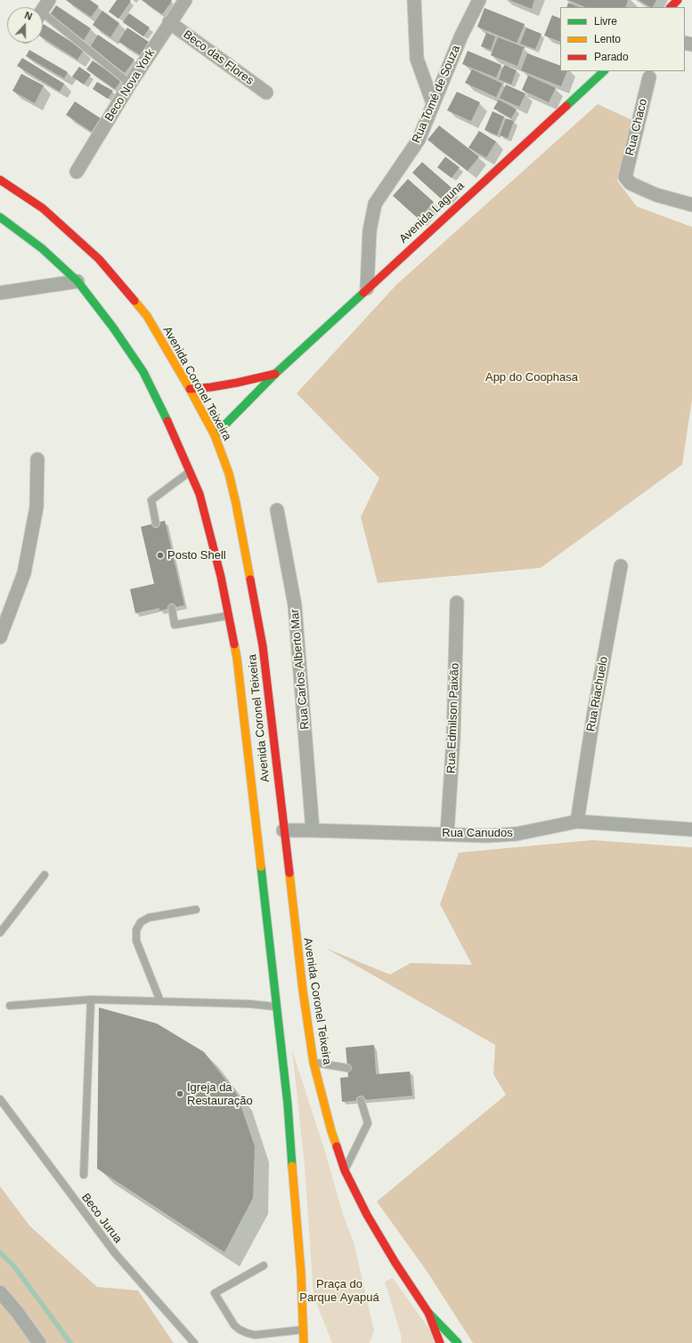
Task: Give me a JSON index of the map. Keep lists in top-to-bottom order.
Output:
{
  "streets": {
    "main road": ["Avenida Laguna", "Avenida Coronel Teixeira"],
    "street": [
      "Beco das Flores",
      "Beco Nova York",
      "Rua Tomé de Souza",
      "Rua Chaco",
      "Rua Carlos Alberto Mar",
      "Rua Riachuelo",
      "Rua Edmilson Paixão",
      "Rua Canudos"
    ],
    "lane": ["Beco Jurua"]
  },
  "crossings": [
    ["Beco das Flores", "Beco Nova York"],
    ["Rua Tomé de Souza", "Avenida Laguna"],
    ["Avenida Laguna", "Avenida Coronel Teixeira"],
    ["Avenida Coronel Teixeira", "Rua Canudos"],
    ["Rua Carlos Alberto Mar", "Rua Canudos"],
    ["Rua Riachuelo", "Rua Canudos"],
    ["Rua Edmilson Paixão", "Rua Canudos"]
  ],
  "parks": ["App do Coophasa", "Praça do Parque Ayapuá"],
  "places": ["Posto Shell", "Igreja da Restauração"],
  "legend": ["Livre", "Lento", "Parado"],
  "north": "top"
}
